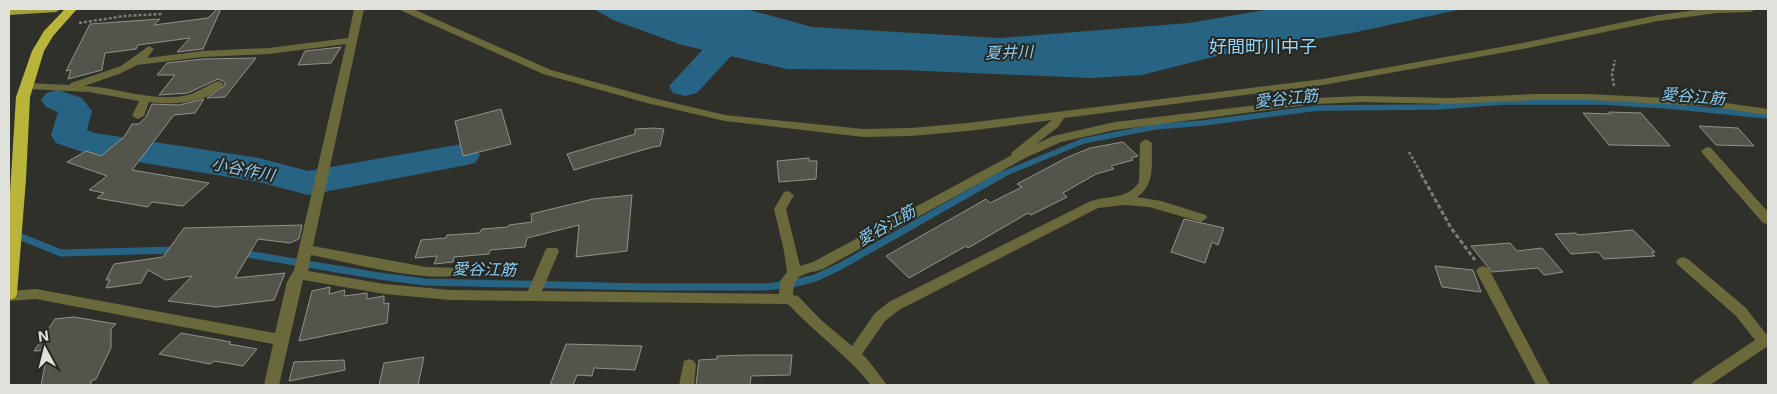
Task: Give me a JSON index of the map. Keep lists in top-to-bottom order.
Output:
{
  "districts": ["好間町川中子"],
  "water": ["夏井川", "愛谷江筋", "小谷作川"],
  "north": "top"
}
